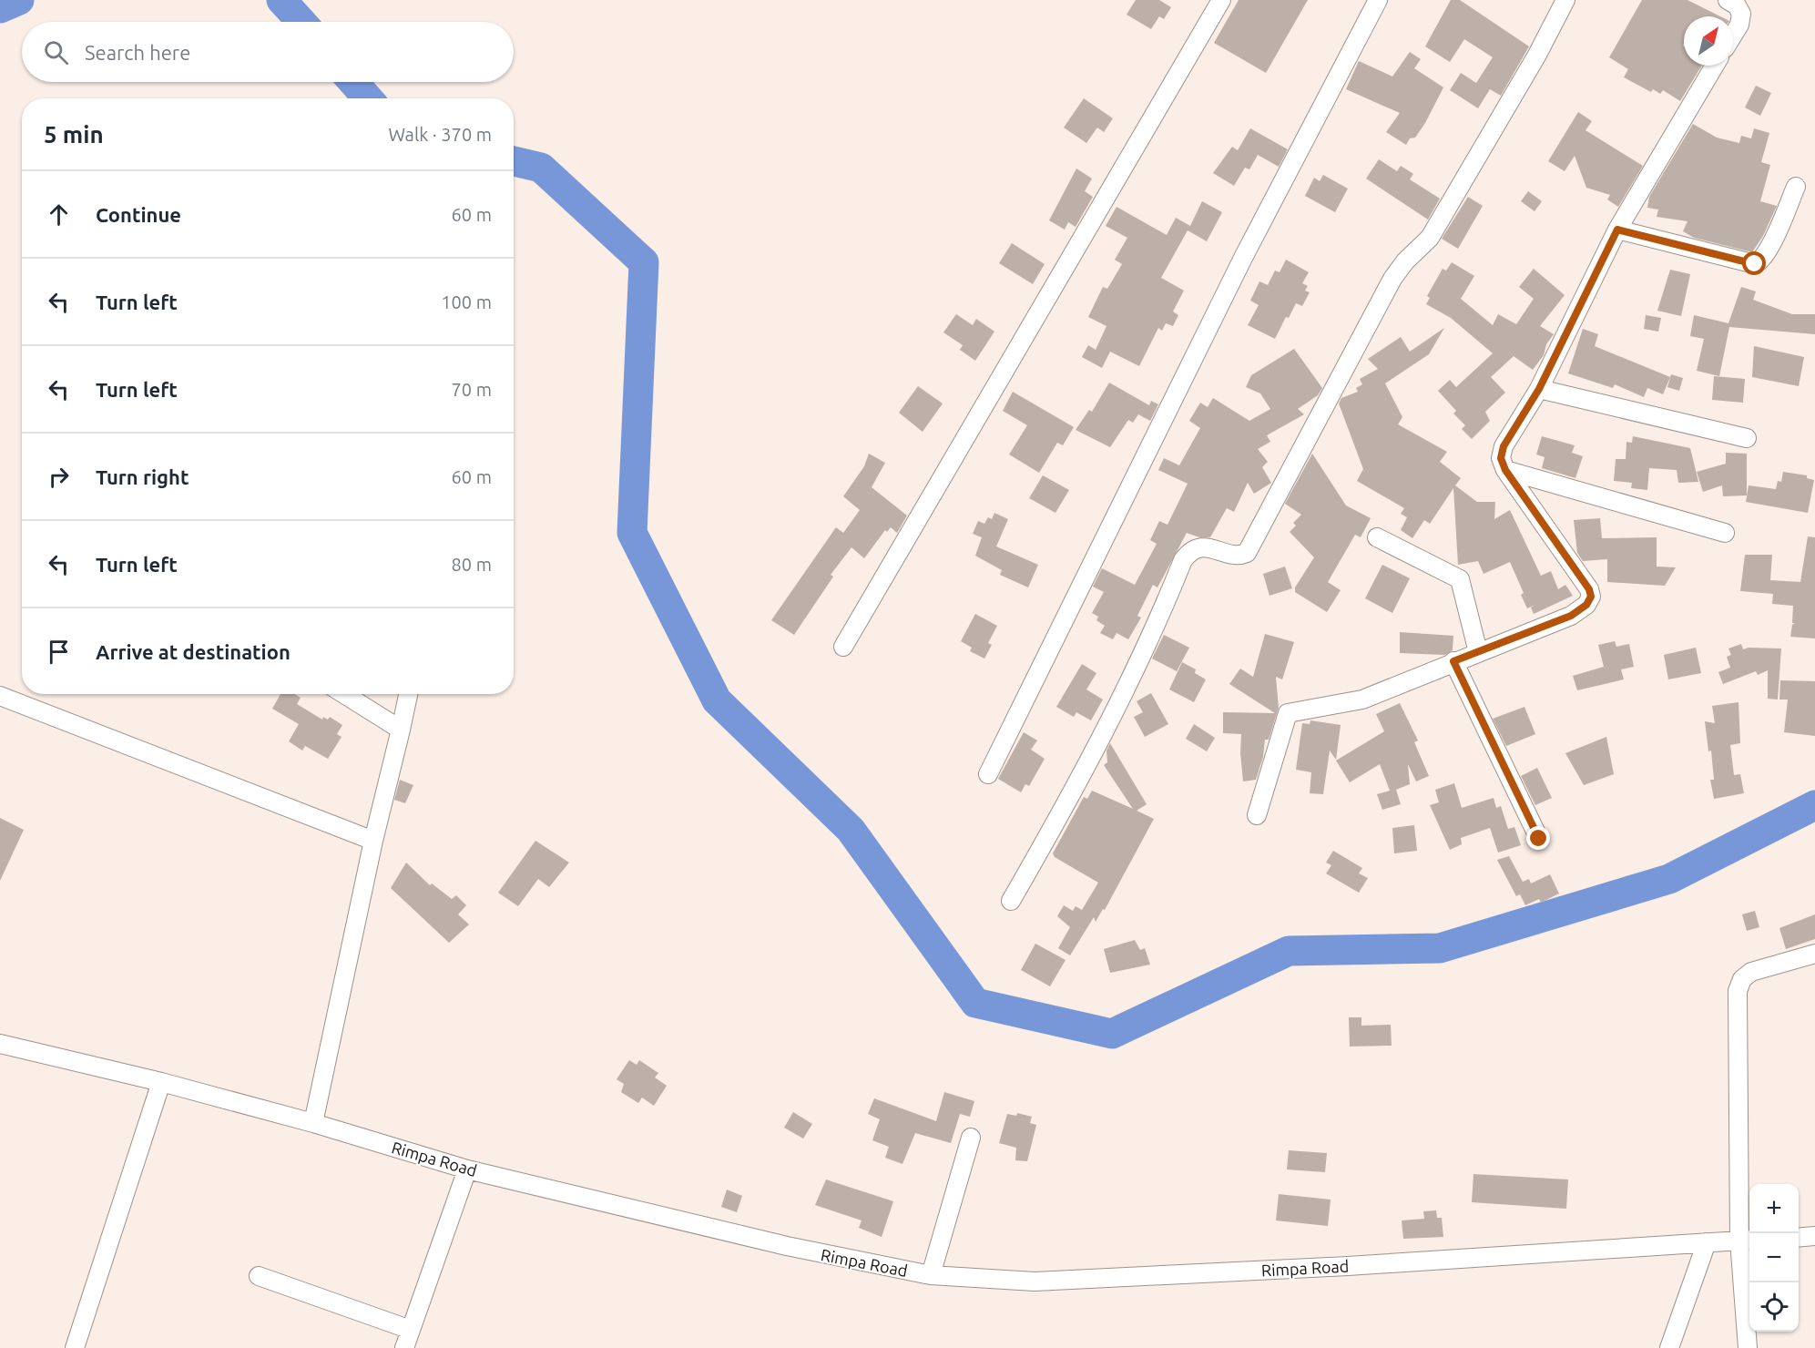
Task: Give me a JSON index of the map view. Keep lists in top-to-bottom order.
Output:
{
  "streets": {
    "street": ["Rimpa Road"]
  },
  "north": "top right",
  "page": {
    "search": "Search here",
    "heading": ["5 min", "Walk · 370 m"],
    "list": [
      ["Continue", "60 m"],
      ["Turn left", "100 m"],
      ["Turn left", "70 m"],
      ["Turn right", "60 m"],
      ["Turn left", "80 m"],
      "Arrive at destination"
    ],
    "map_buttons": ["+", "−"]
  }
}
